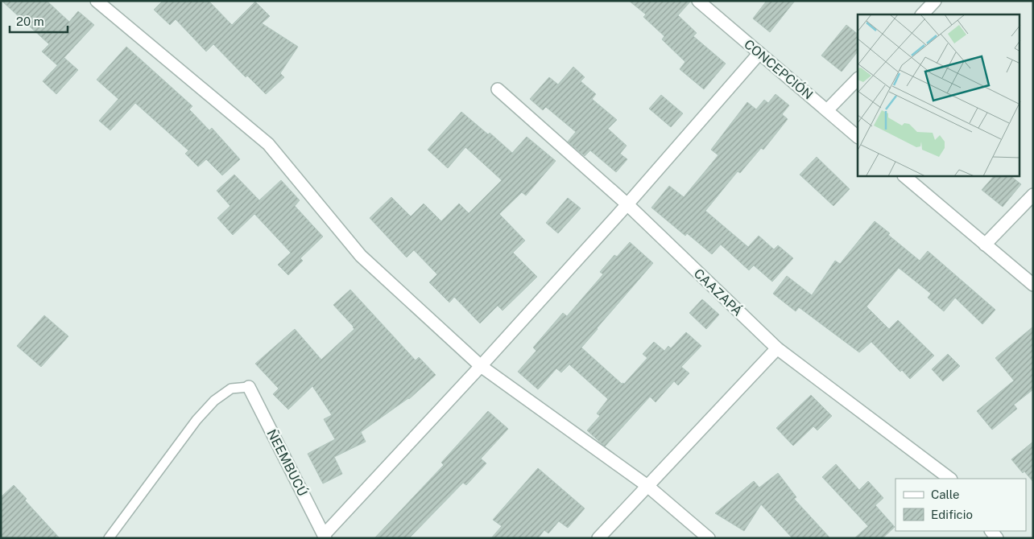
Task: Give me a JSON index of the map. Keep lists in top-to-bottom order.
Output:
{
  "streets": {
    "street": ["CONCEPCIÓN", "CAAZAPÁ", "ÑEEMBUCÚ"]
  },
  "legend": ["Calle", "Edificio"],
  "scale_bar": "20 m"
}
